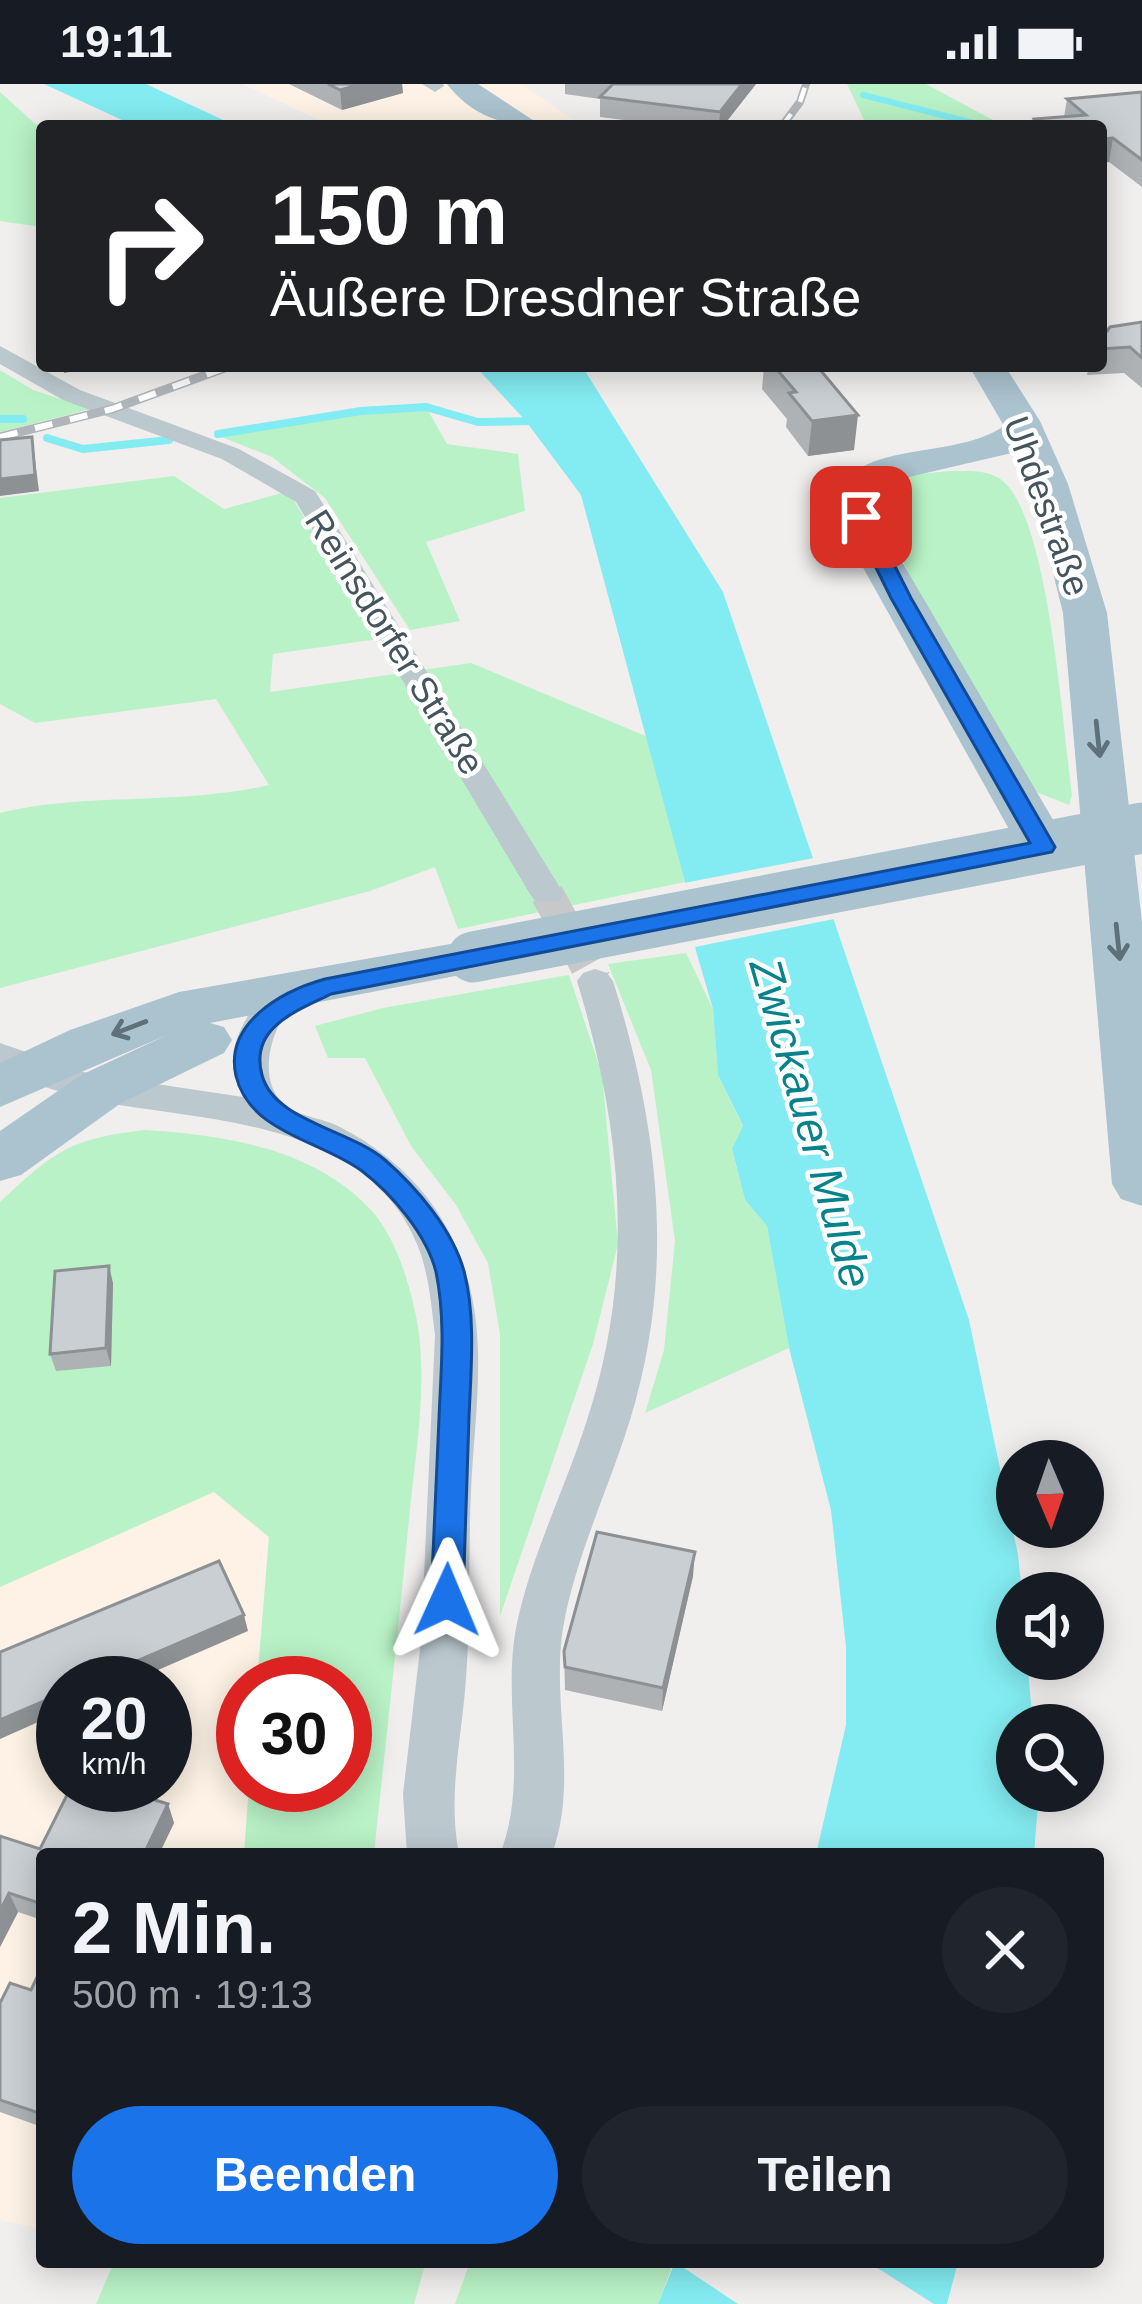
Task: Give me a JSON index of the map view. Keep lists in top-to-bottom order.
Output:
{
  "streets": {
    "main road": ["Uhdestraße"],
    "street": ["Reinsdorfer Straße"]
  },
  "water": ["Zwickauer Mulde"],
  "north": "bottom",
  "page": {
    "status": "19:11",
    "turn": ["150 m", "Äußere Dresdner Straße"],
    "speed": "20 km/h",
    "limit": "30",
    "heading": ["2 Min.", "500 m · 19:13"],
    "buttons": ["Beenden", "Teilen"]
  }
}
